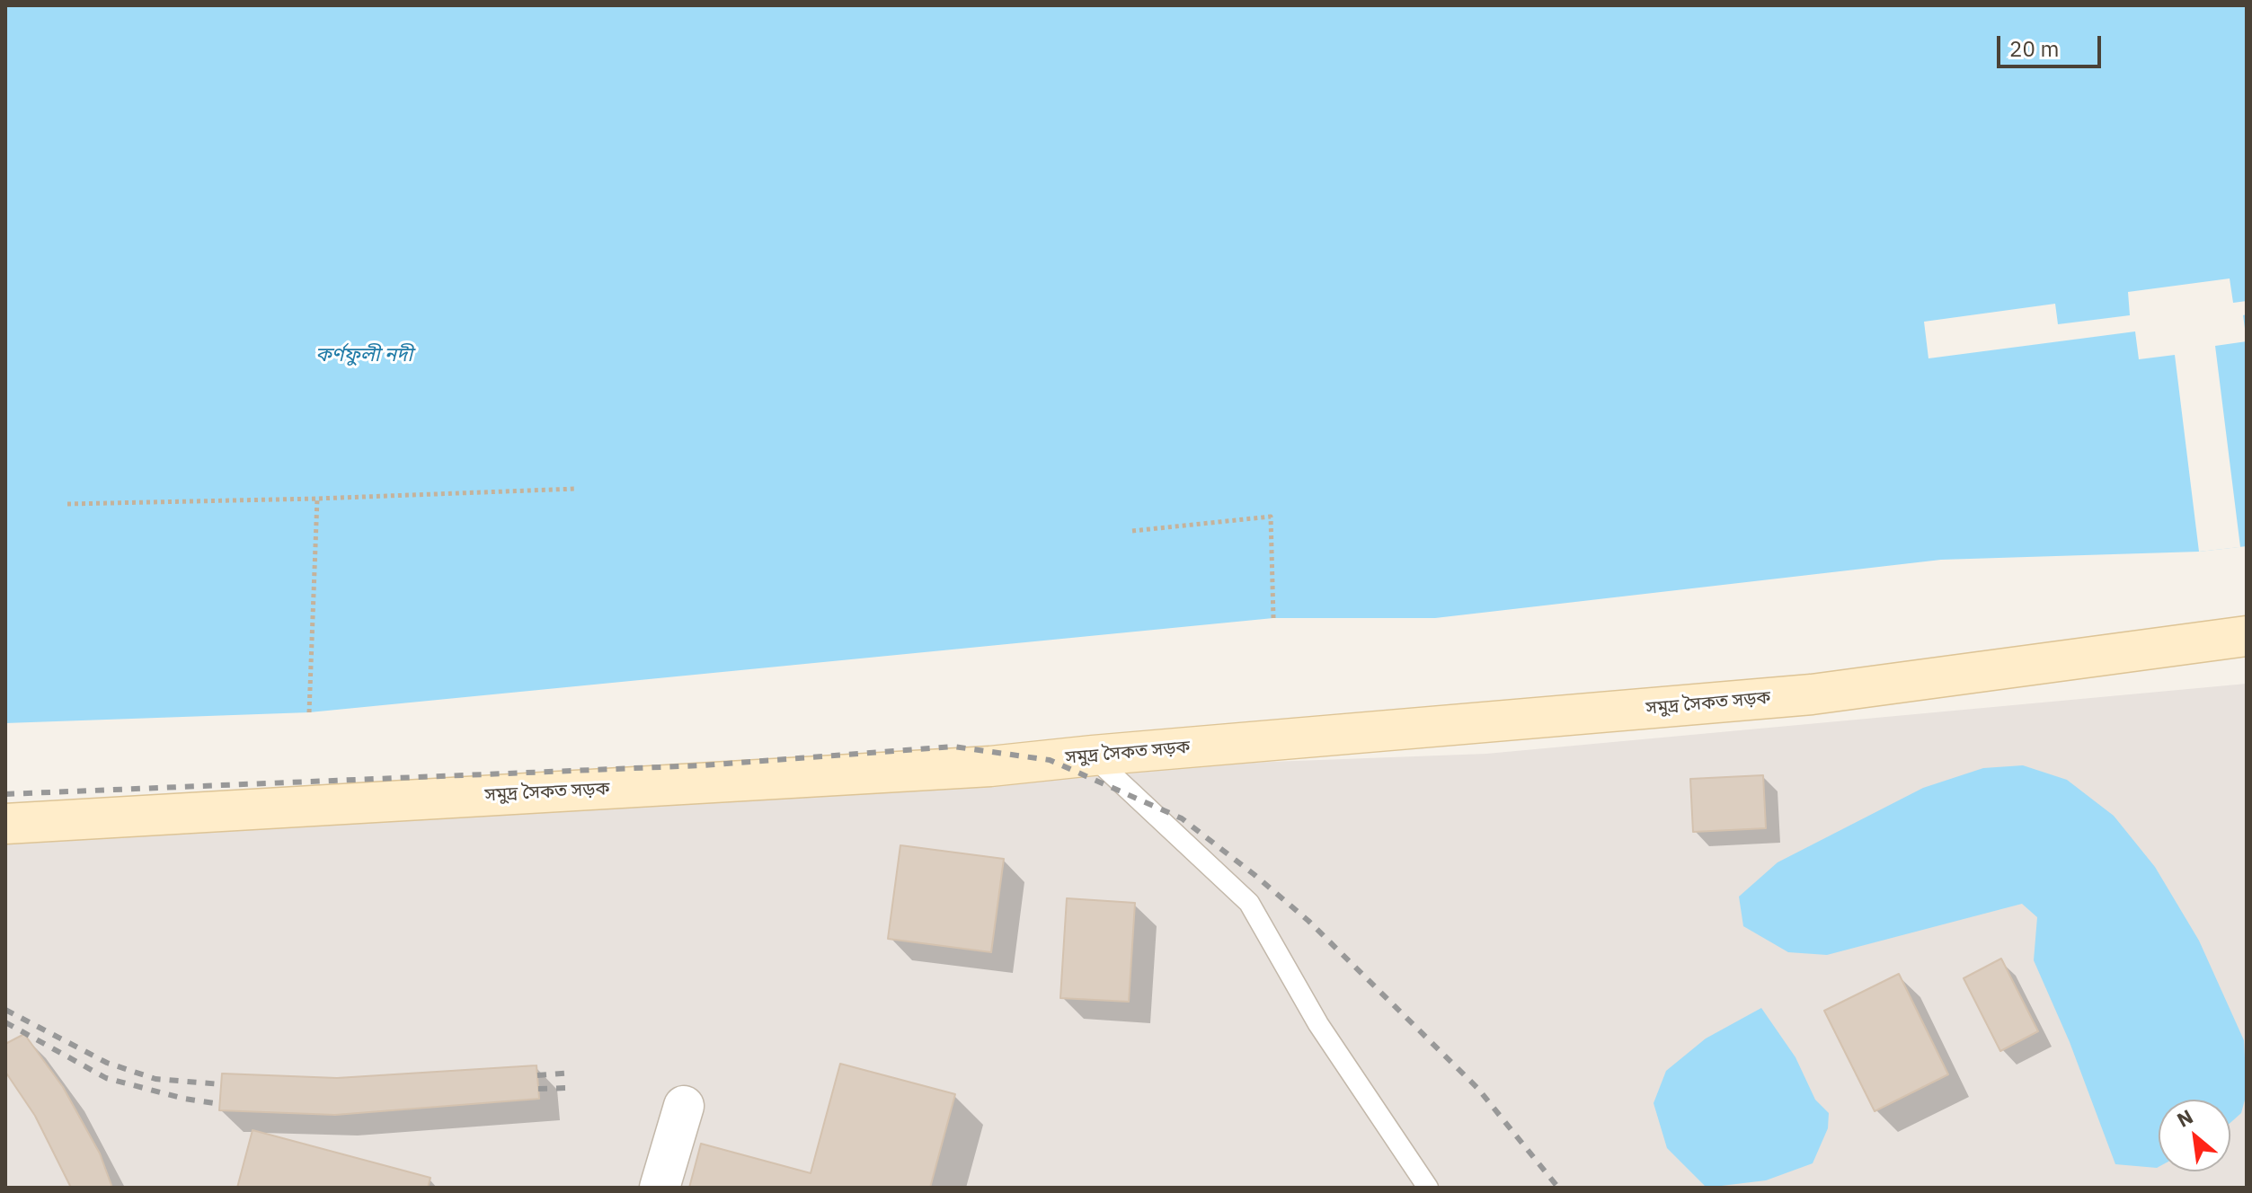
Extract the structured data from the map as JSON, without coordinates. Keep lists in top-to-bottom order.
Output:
{
  "streets": {
    "main road": ["সমুদ্র সৈকত সড়ক"]
  },
  "water": ["কর্ণফুলী নদী"],
  "scale_bar": "20 m",
  "north": "top left"
}
